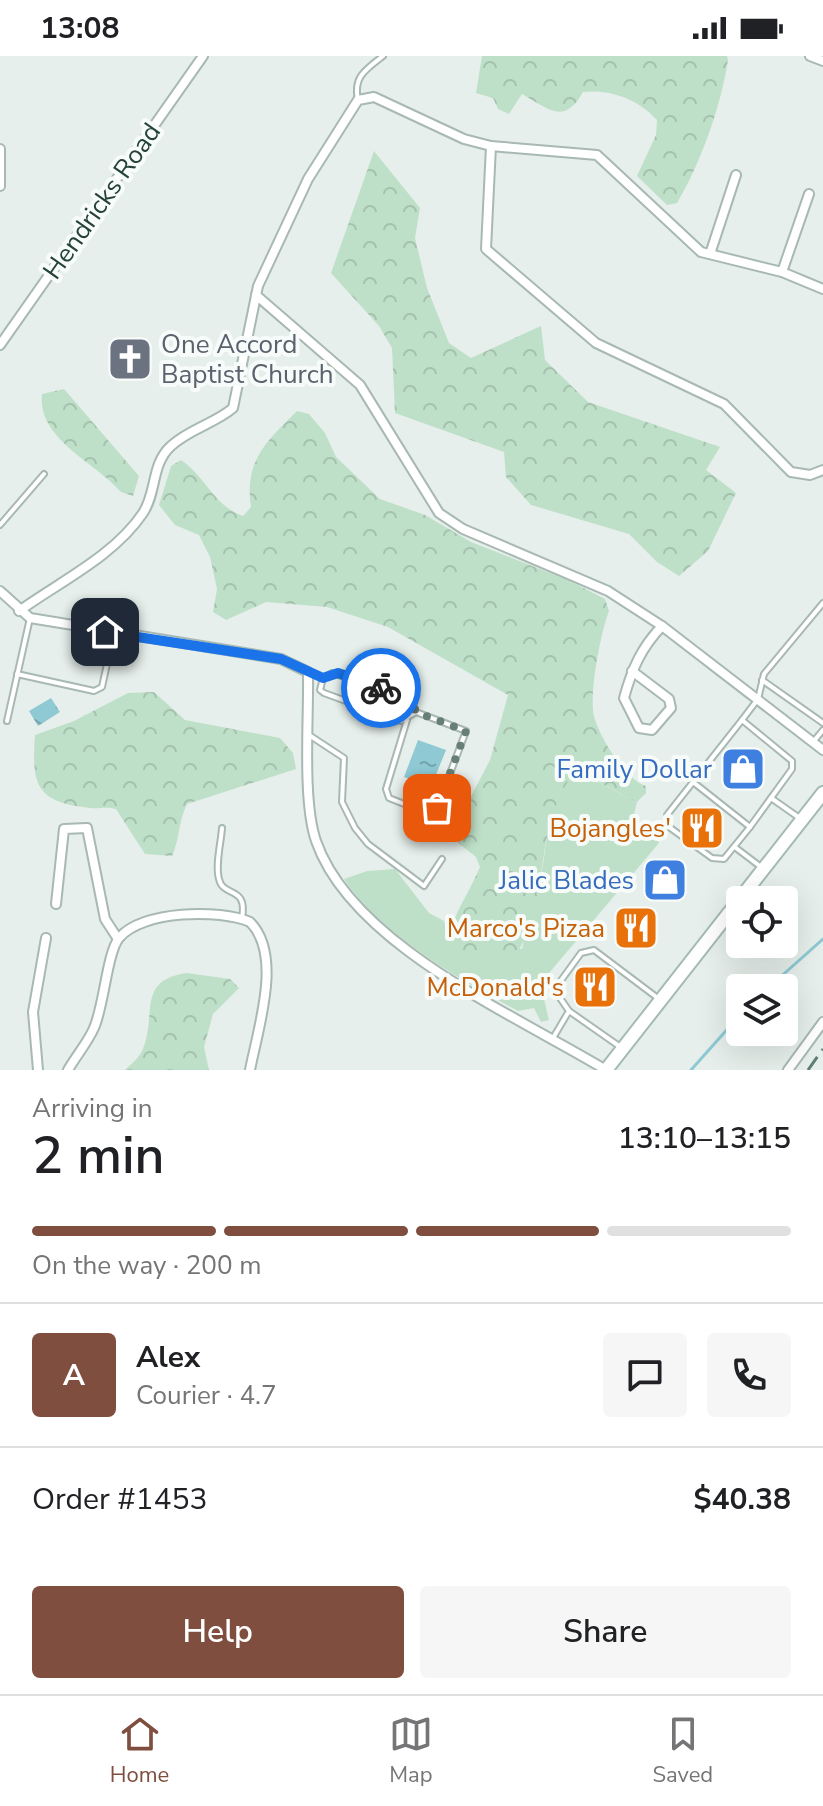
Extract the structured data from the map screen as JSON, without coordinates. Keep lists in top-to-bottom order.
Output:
{
  "streets": {
    "street": ["Hendricks Road"]
  },
  "places": {
    "church": ["One Accord Baptist Church"],
    "shop": ["Family Dollar", "Jalic Blades"],
    "restaurant": ["Bojangles'", "Marco's Pizaa", "McDonald's"]
  },
  "page": {
    "status": "13:08",
    "heading": ["2 min", "Arriving in", "13:10–13:15"],
    "panel": [
      "Alex",
      "Courier · 4.7",
      "Order #1453",
      "$40.38"
    ],
    "bar": "On the way · 200 m",
    "round": "A",
    "buttons": ["Help", "Share"],
    "tabs": ["Home", "Map", "Saved"]
  }
}
